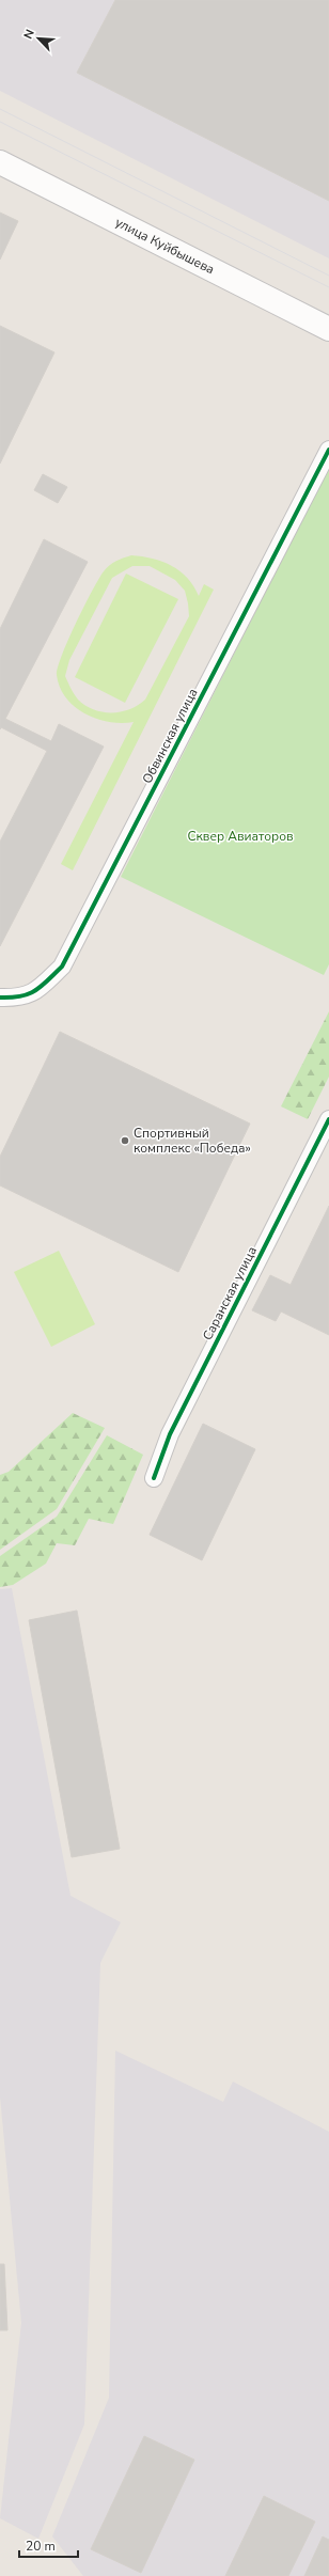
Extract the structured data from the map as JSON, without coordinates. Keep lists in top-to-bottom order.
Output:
{
  "streets": {
    "main road": ["улица Куйбышева"],
    "street": ["Обвинская улица", "Саранская улица"]
  },
  "parks": ["Сквер Авиаторов"],
  "places": ["Спортивный комплекс «Победа»"],
  "scale_bar": "20 m",
  "north": "top left"
}
